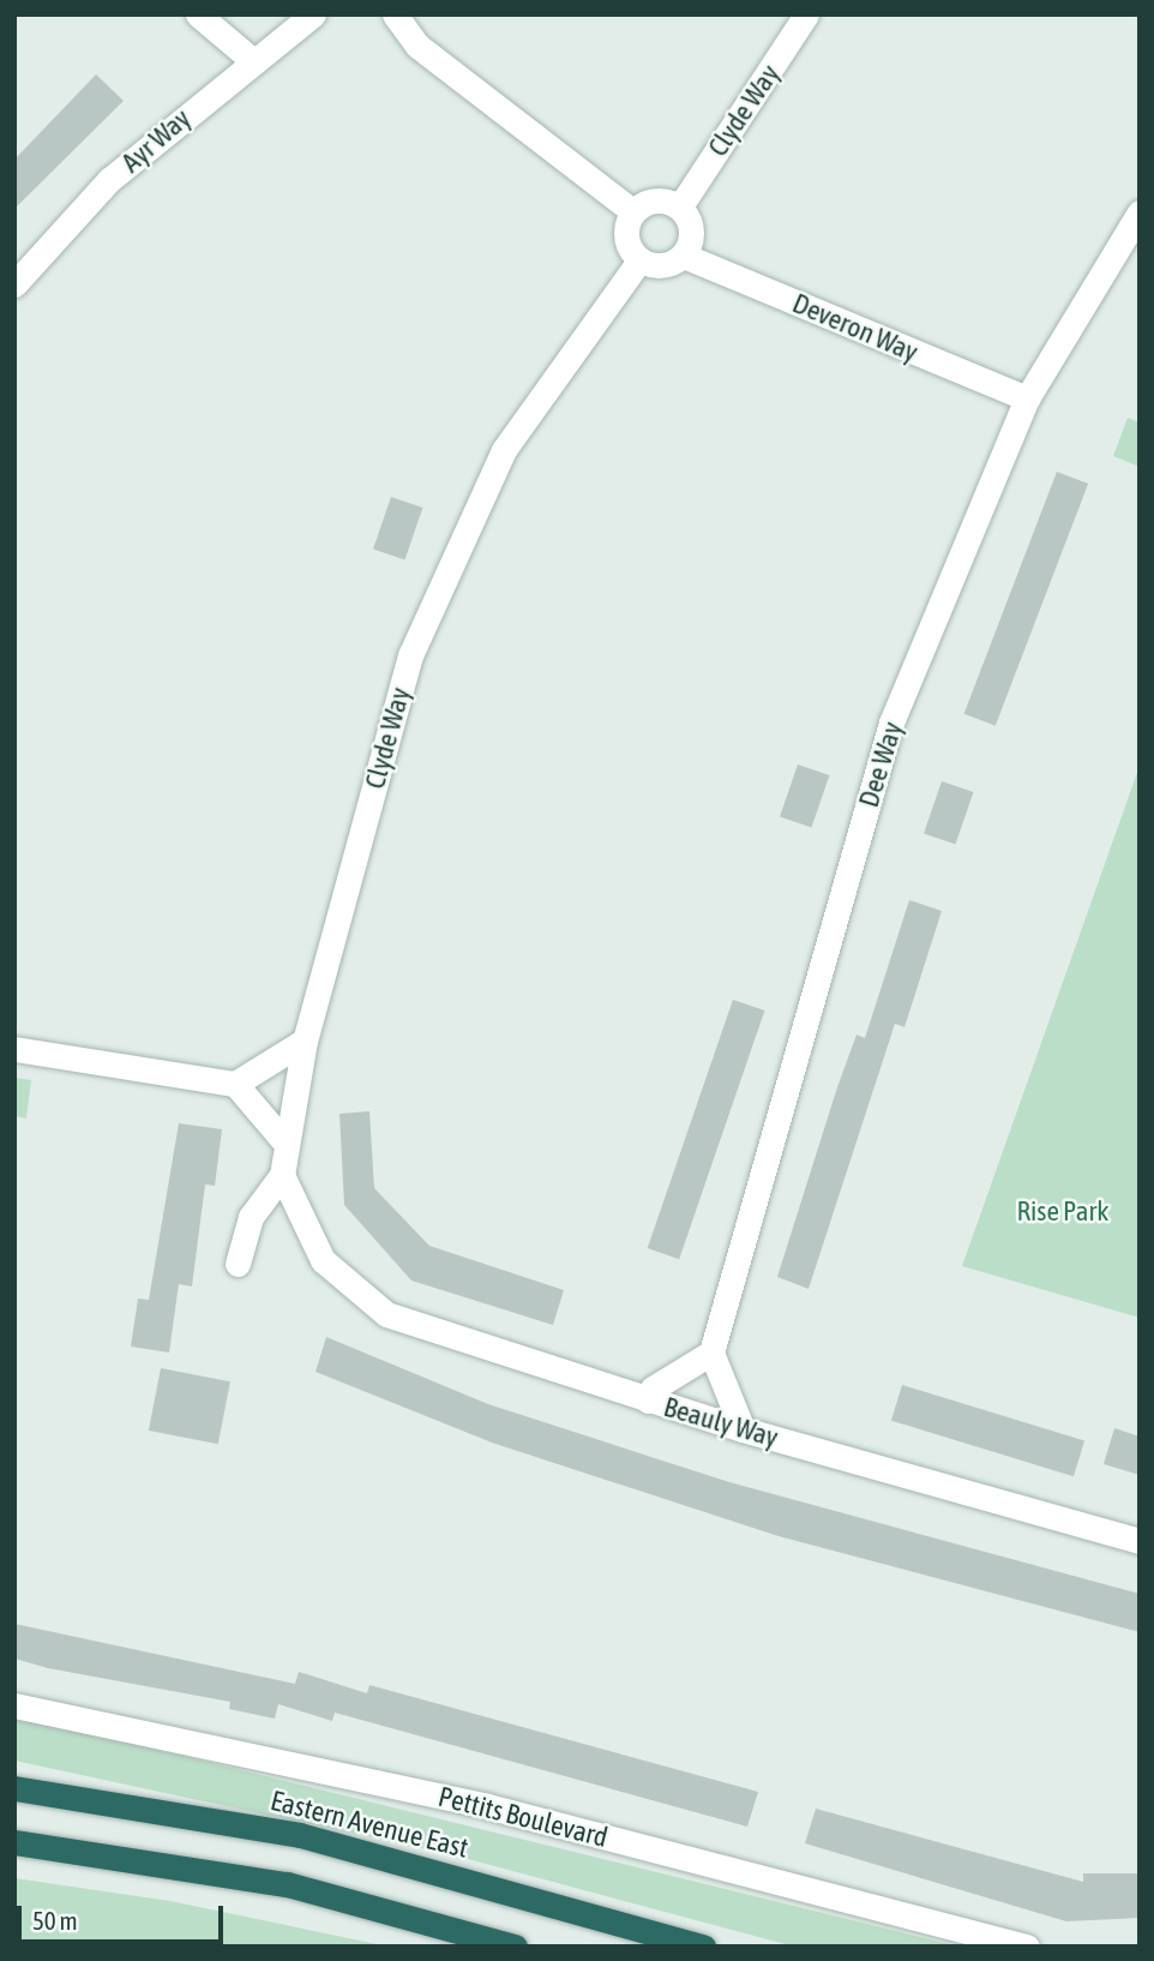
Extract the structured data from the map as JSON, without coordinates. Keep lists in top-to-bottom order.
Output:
{
  "streets": {
    "highway": ["Eastern Avenue East"],
    "street": [
      "Clyde Way",
      "Ayr Way",
      "Deveron Way",
      "Dee Way",
      "Beauly Way",
      "Pettits Boulevard"
    ]
  },
  "crossings": [
    ["Clyde Way", "Deveron Way"],
    ["Clyde Way", "Beauly Way"],
    ["Deveron Way", "Dee Way"]
  ],
  "parks": ["Rise Park"],
  "scale_bar": "50 m"
}
